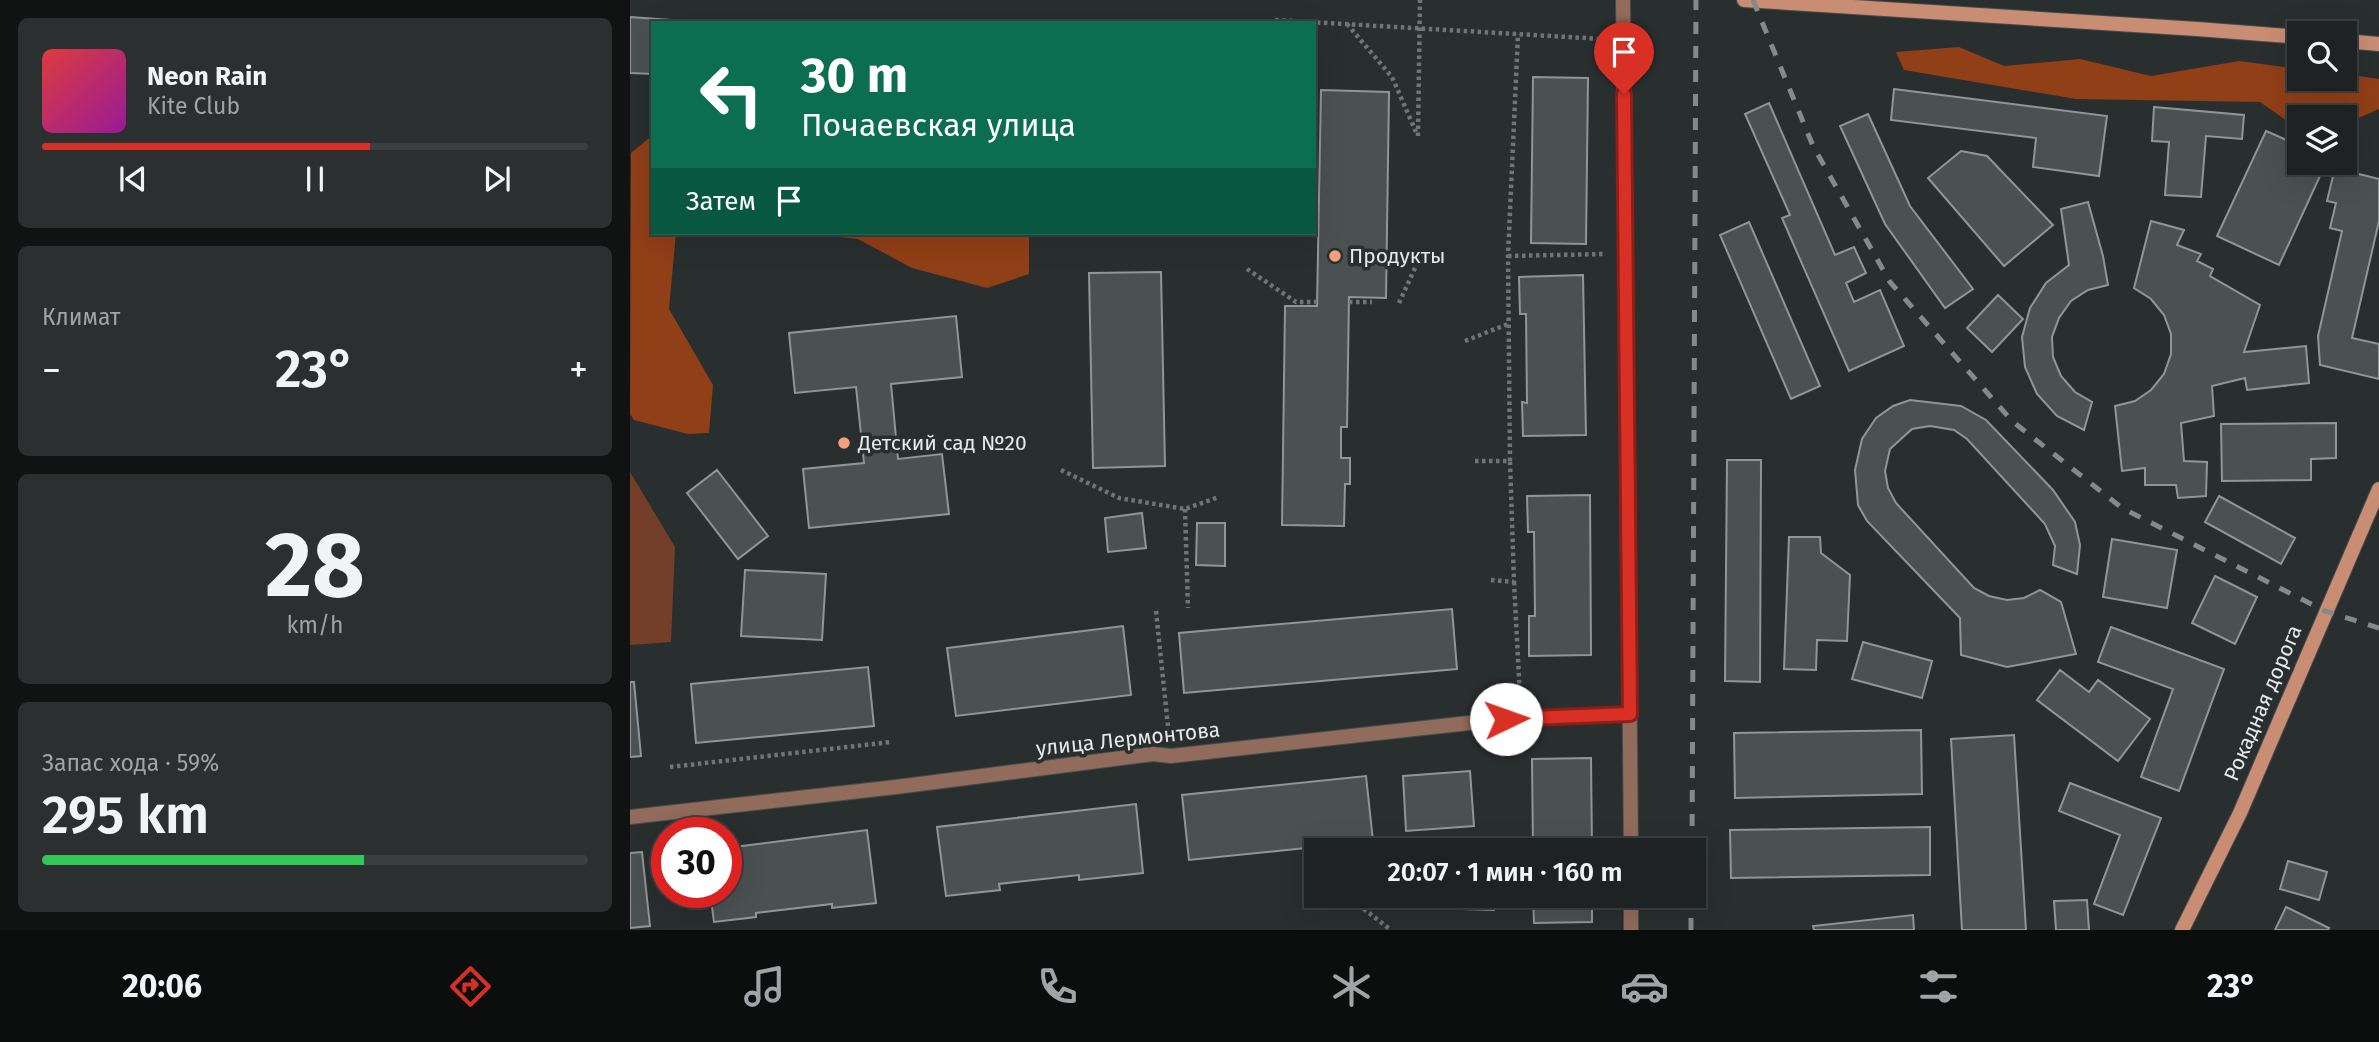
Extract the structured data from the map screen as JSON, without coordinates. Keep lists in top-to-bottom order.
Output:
{
  "streets": {
    "street": ["Рокадная дорога", "улица Лермонтова"]
  },
  "places": ["Продукты", "Детский сад №20"],
  "page": {
    "turn": ["30 m", "Почаевская улица"],
    "song": ["Neon Rain", "Kite Club"],
    "then": "Затем",
    "tile": [
      "Климат",
      ["28", "km/h"],
      ["Запас хода · 59%", "295 km"]
    ],
    "heat": ["−", "23°", "+"],
    "limit": "30",
    "trip": "20:07 · 1 мин · 160 m",
    "tabs": ["20:06", "23°"]
  }
}
